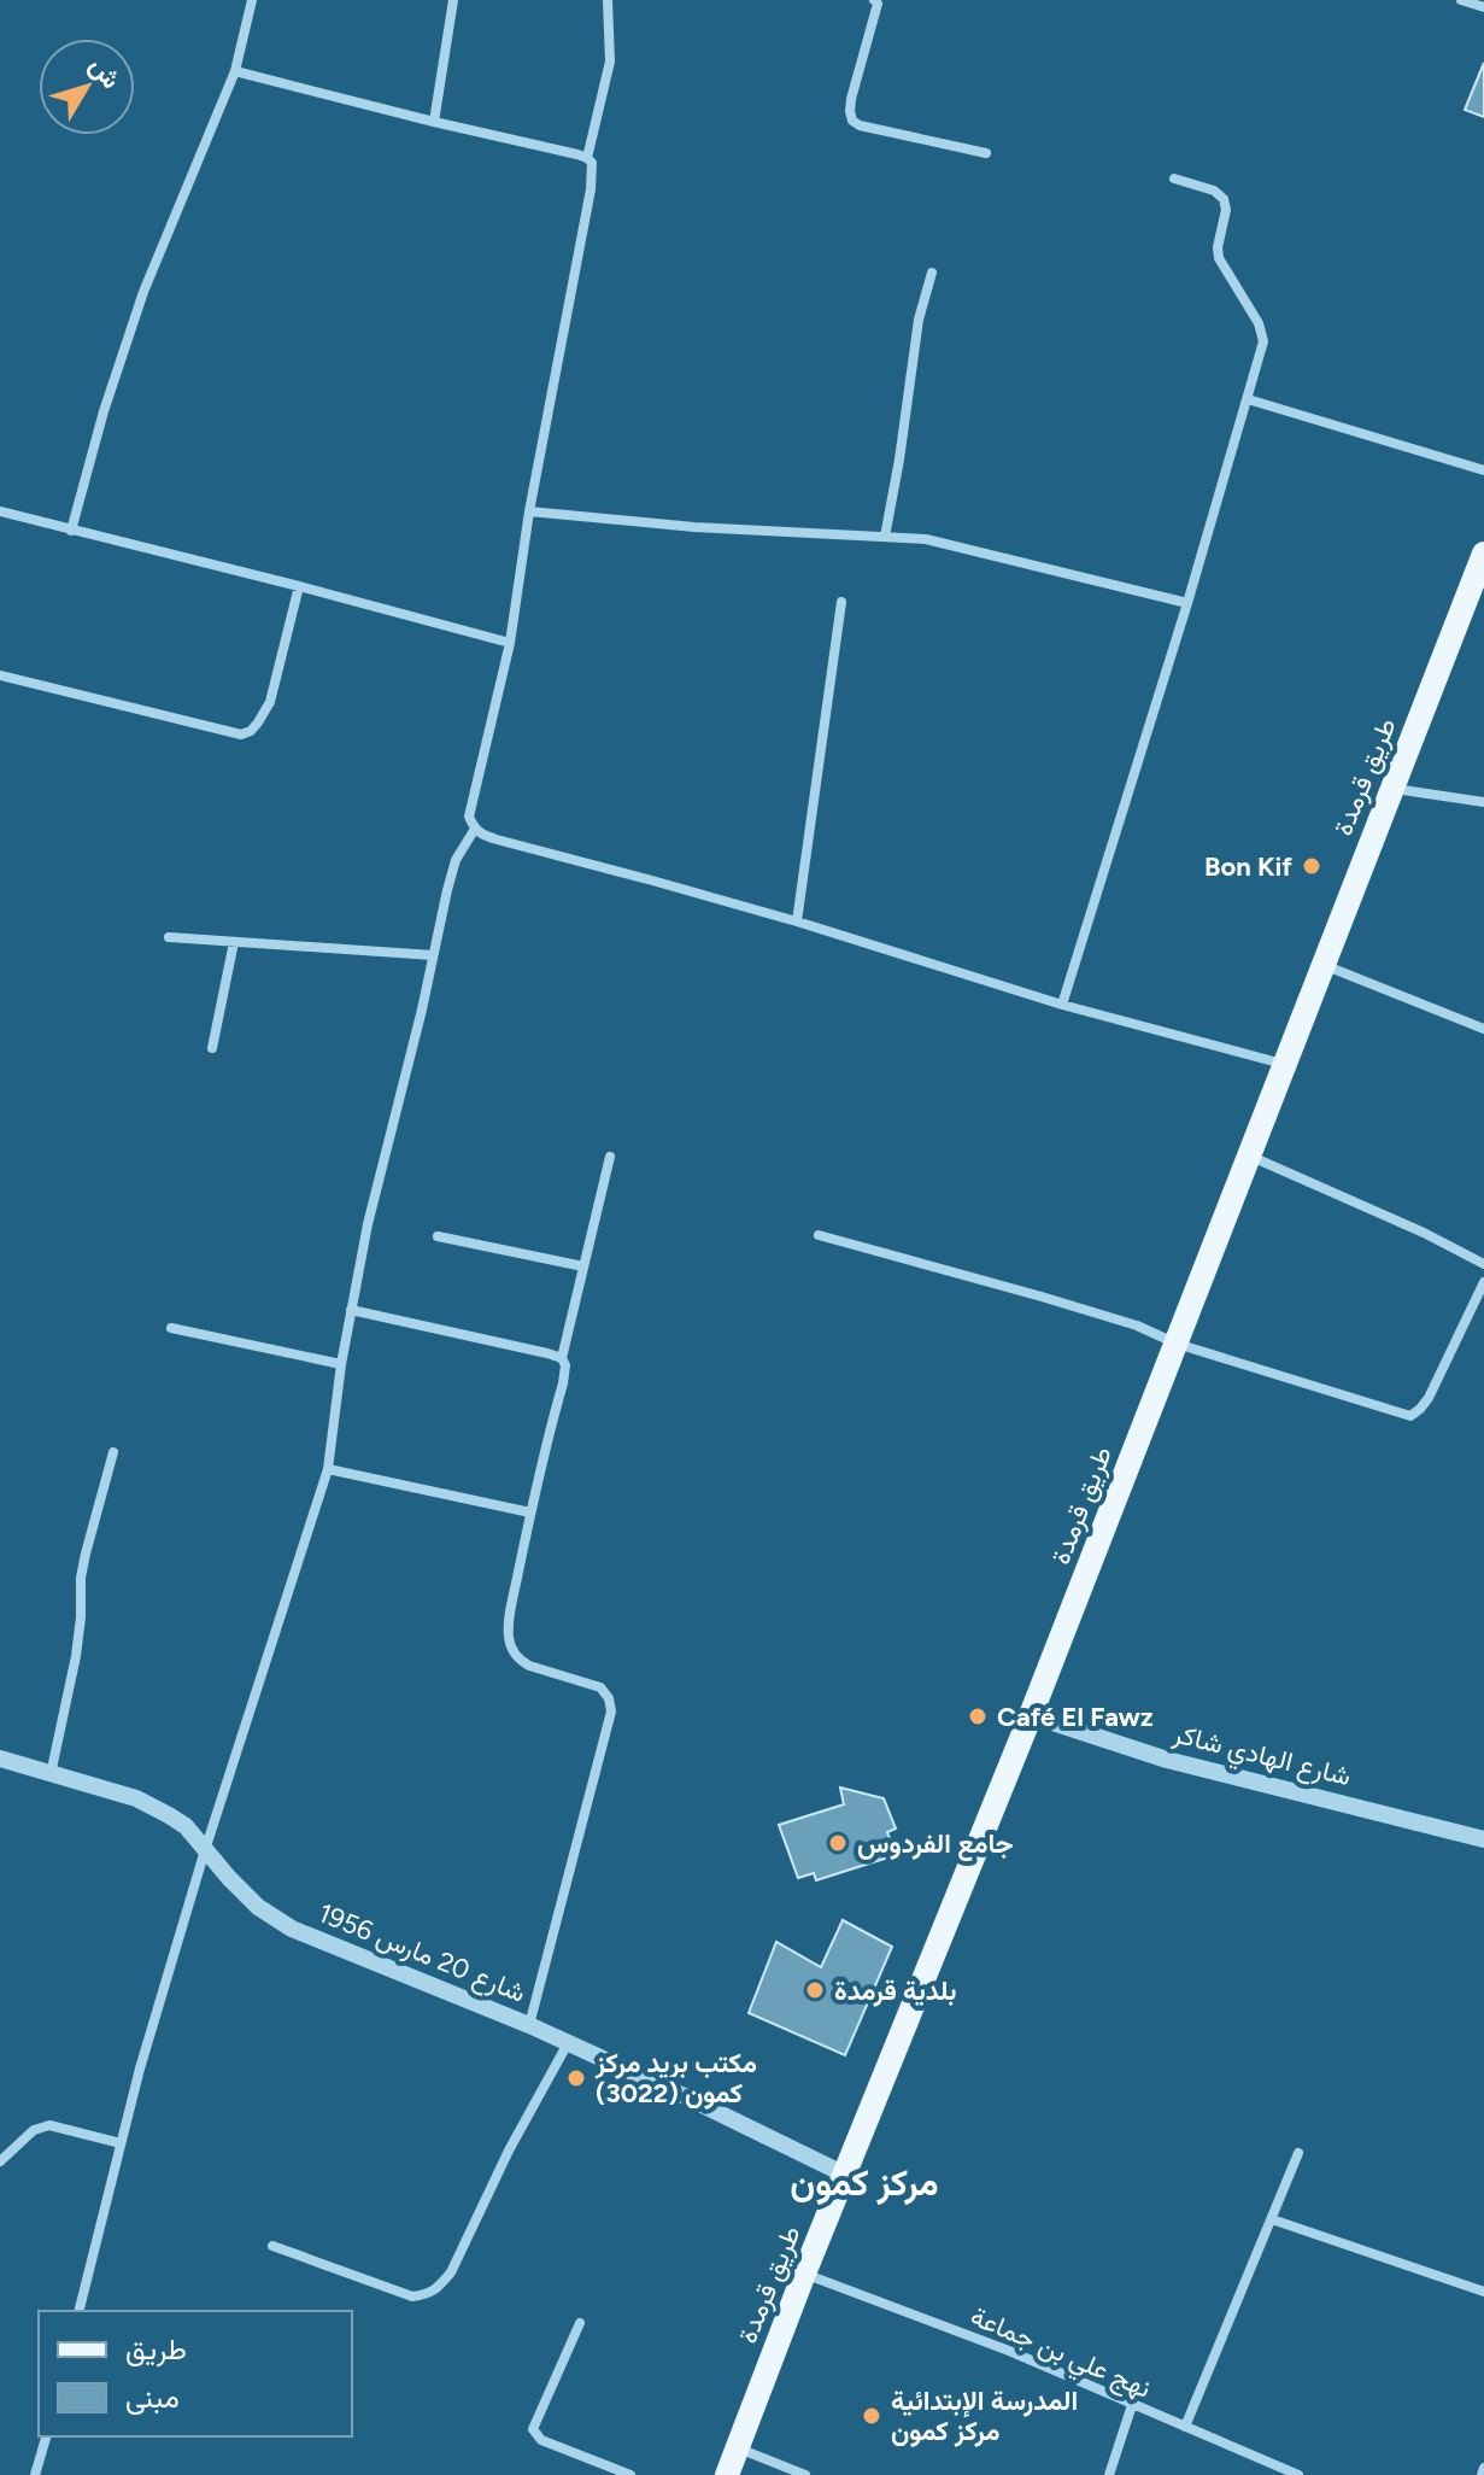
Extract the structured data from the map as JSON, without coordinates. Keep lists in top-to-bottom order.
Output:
{
  "streets": {
    "main road": ["طريق قرمدة"],
    "street": ["شارع الهادي شاكر", "شارع 20 مارس 1956", "نهج علي بن جماعة"]
  },
  "crossings": [
    ["طريق قرمدة", "شارع الهادي شاكر"],
    ["طريق قرمدة", "شارع 20 مارس 1956"],
    ["طريق قرمدة", "نهج علي بن جماعة"]
  ],
  "districts": ["مركز كمون"],
  "places": [
    "Bon Kif",
    "Café El Fawz",
    "جامع الفردوس",
    "بلدية قرمدة",
    "مكتب بريد مركز كمون (3022)",
    "المدرسة الإبتدائية مركز كمون"
  ],
  "legend": ["طريق", "مبنى"],
  "north": "top right"
}
